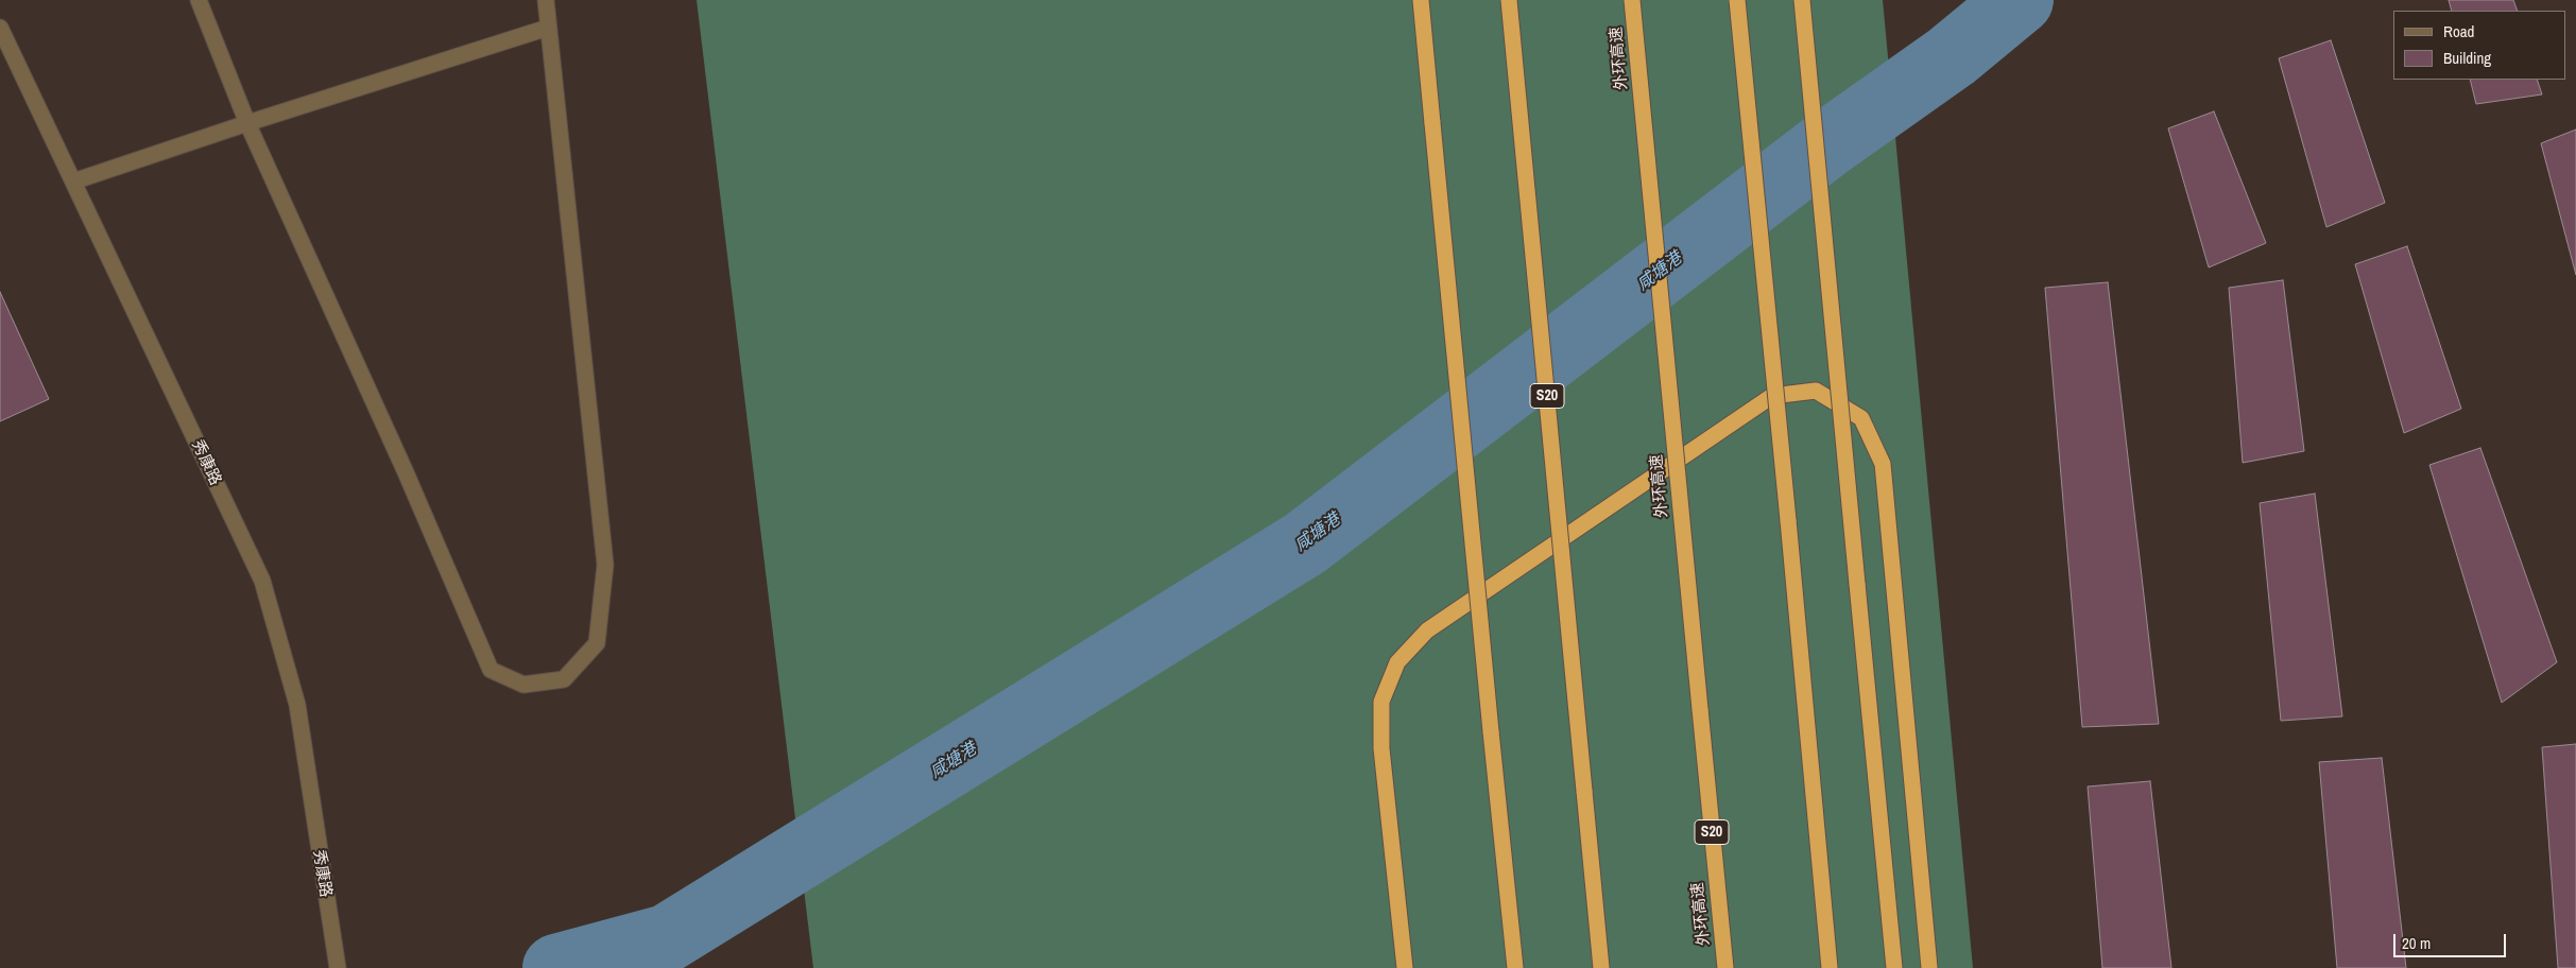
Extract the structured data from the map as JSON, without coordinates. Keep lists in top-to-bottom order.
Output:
{
  "streets": {
    "highway": ["外环高速", "S20"],
    "street": ["秀康路"]
  },
  "water": ["咸塘港"],
  "legend": ["Road", "Building"],
  "scale_bar": "20 m"
}
